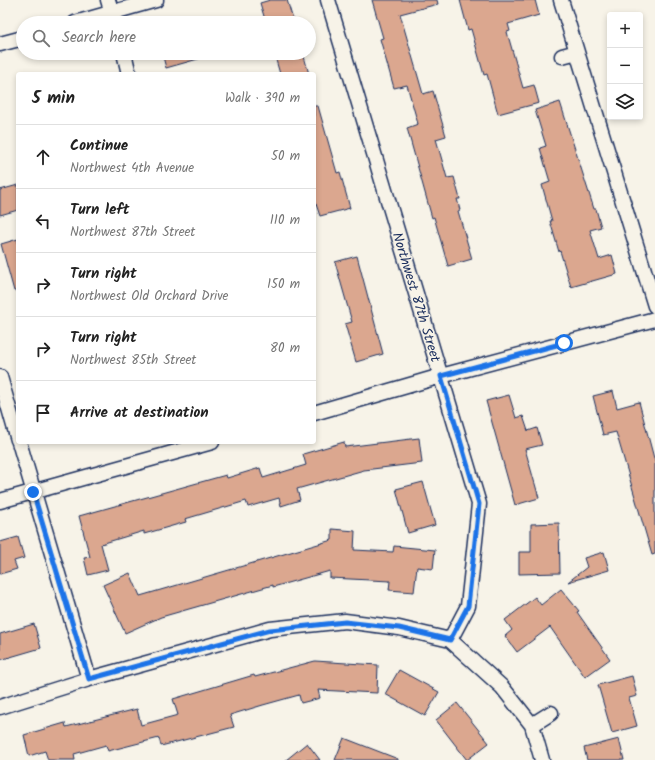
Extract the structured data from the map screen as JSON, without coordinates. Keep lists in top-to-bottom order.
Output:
{
  "streets": {
    "street": ["Northwest 87th Street"]
  },
  "page": {
    "map_buttons": ["+", "−"],
    "search": "Search here",
    "heading": ["5 min", "Walk · 390 m"],
    "list": [
      ["Continue", "Northwest 4th Avenue", "50 m"],
      ["Turn left", "Northwest 87th Street", "110 m"],
      ["Turn right", "Northwest Old Orchard Drive", "150 m"],
      ["Turn right", "Northwest 85th Street", "80 m"],
      "Arrive at destination"
    ]
  }
}
